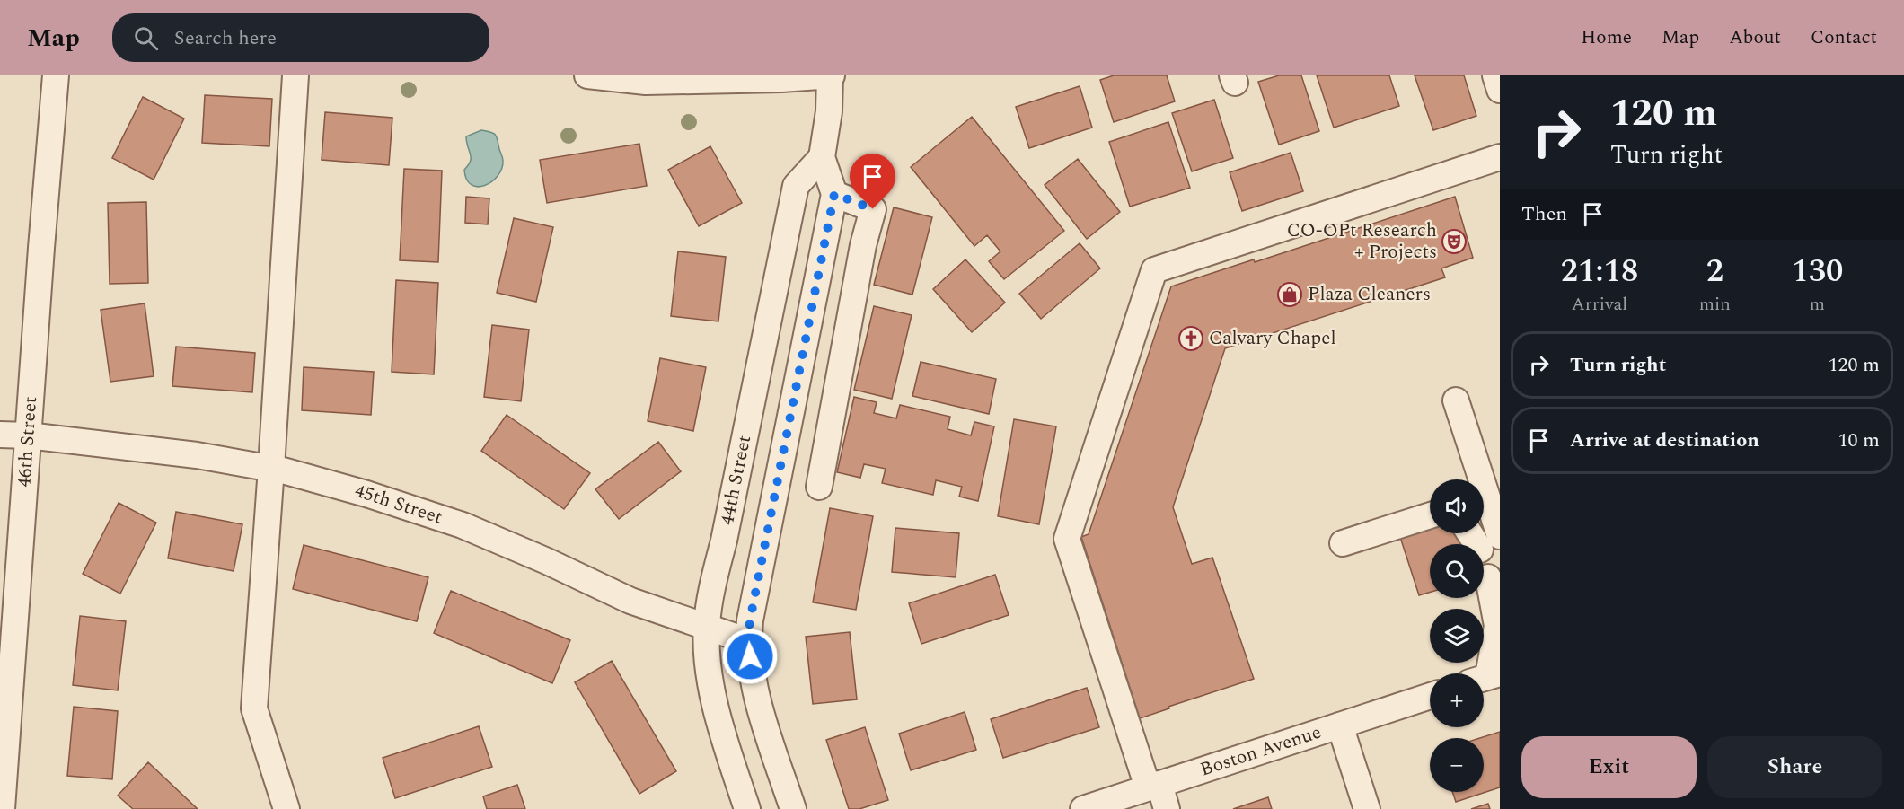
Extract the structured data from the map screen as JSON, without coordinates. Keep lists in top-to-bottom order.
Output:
{
  "streets": {
    "street": [
      "46th Street",
      "44th Street",
      "45th Street",
      "Boston Avenue"
    ]
  },
  "crossings": [
    ["46th Street", "45th Street"],
    ["44th Street", "45th Street"]
  ],
  "places": {
    "theatre": ["CO-OPt Research + Projects"],
    "shop": ["Plaza Cleaners"],
    "church": ["Calvary Chapel"]
  },
  "page": {
    "header": "Map",
    "search": "Search here",
    "nav": [
      "Home",
      "Map",
      "About",
      "Contact"
    ],
    "turn": ["120 m", "Turn right"],
    "then": "Then",
    "eta": [
      "21:18",
      "Arrival",
      "2",
      "min",
      "130",
      "m"
    ],
    "list": [
      {
        "name": "Turn right",
        "value": "120 m"
      },
      {
        "name": "Arrive at destination",
        "value": "10 m"
      }
    ],
    "map_buttons": ["+", "−"],
    "buttons": ["Exit", "Share"]
  }
}
